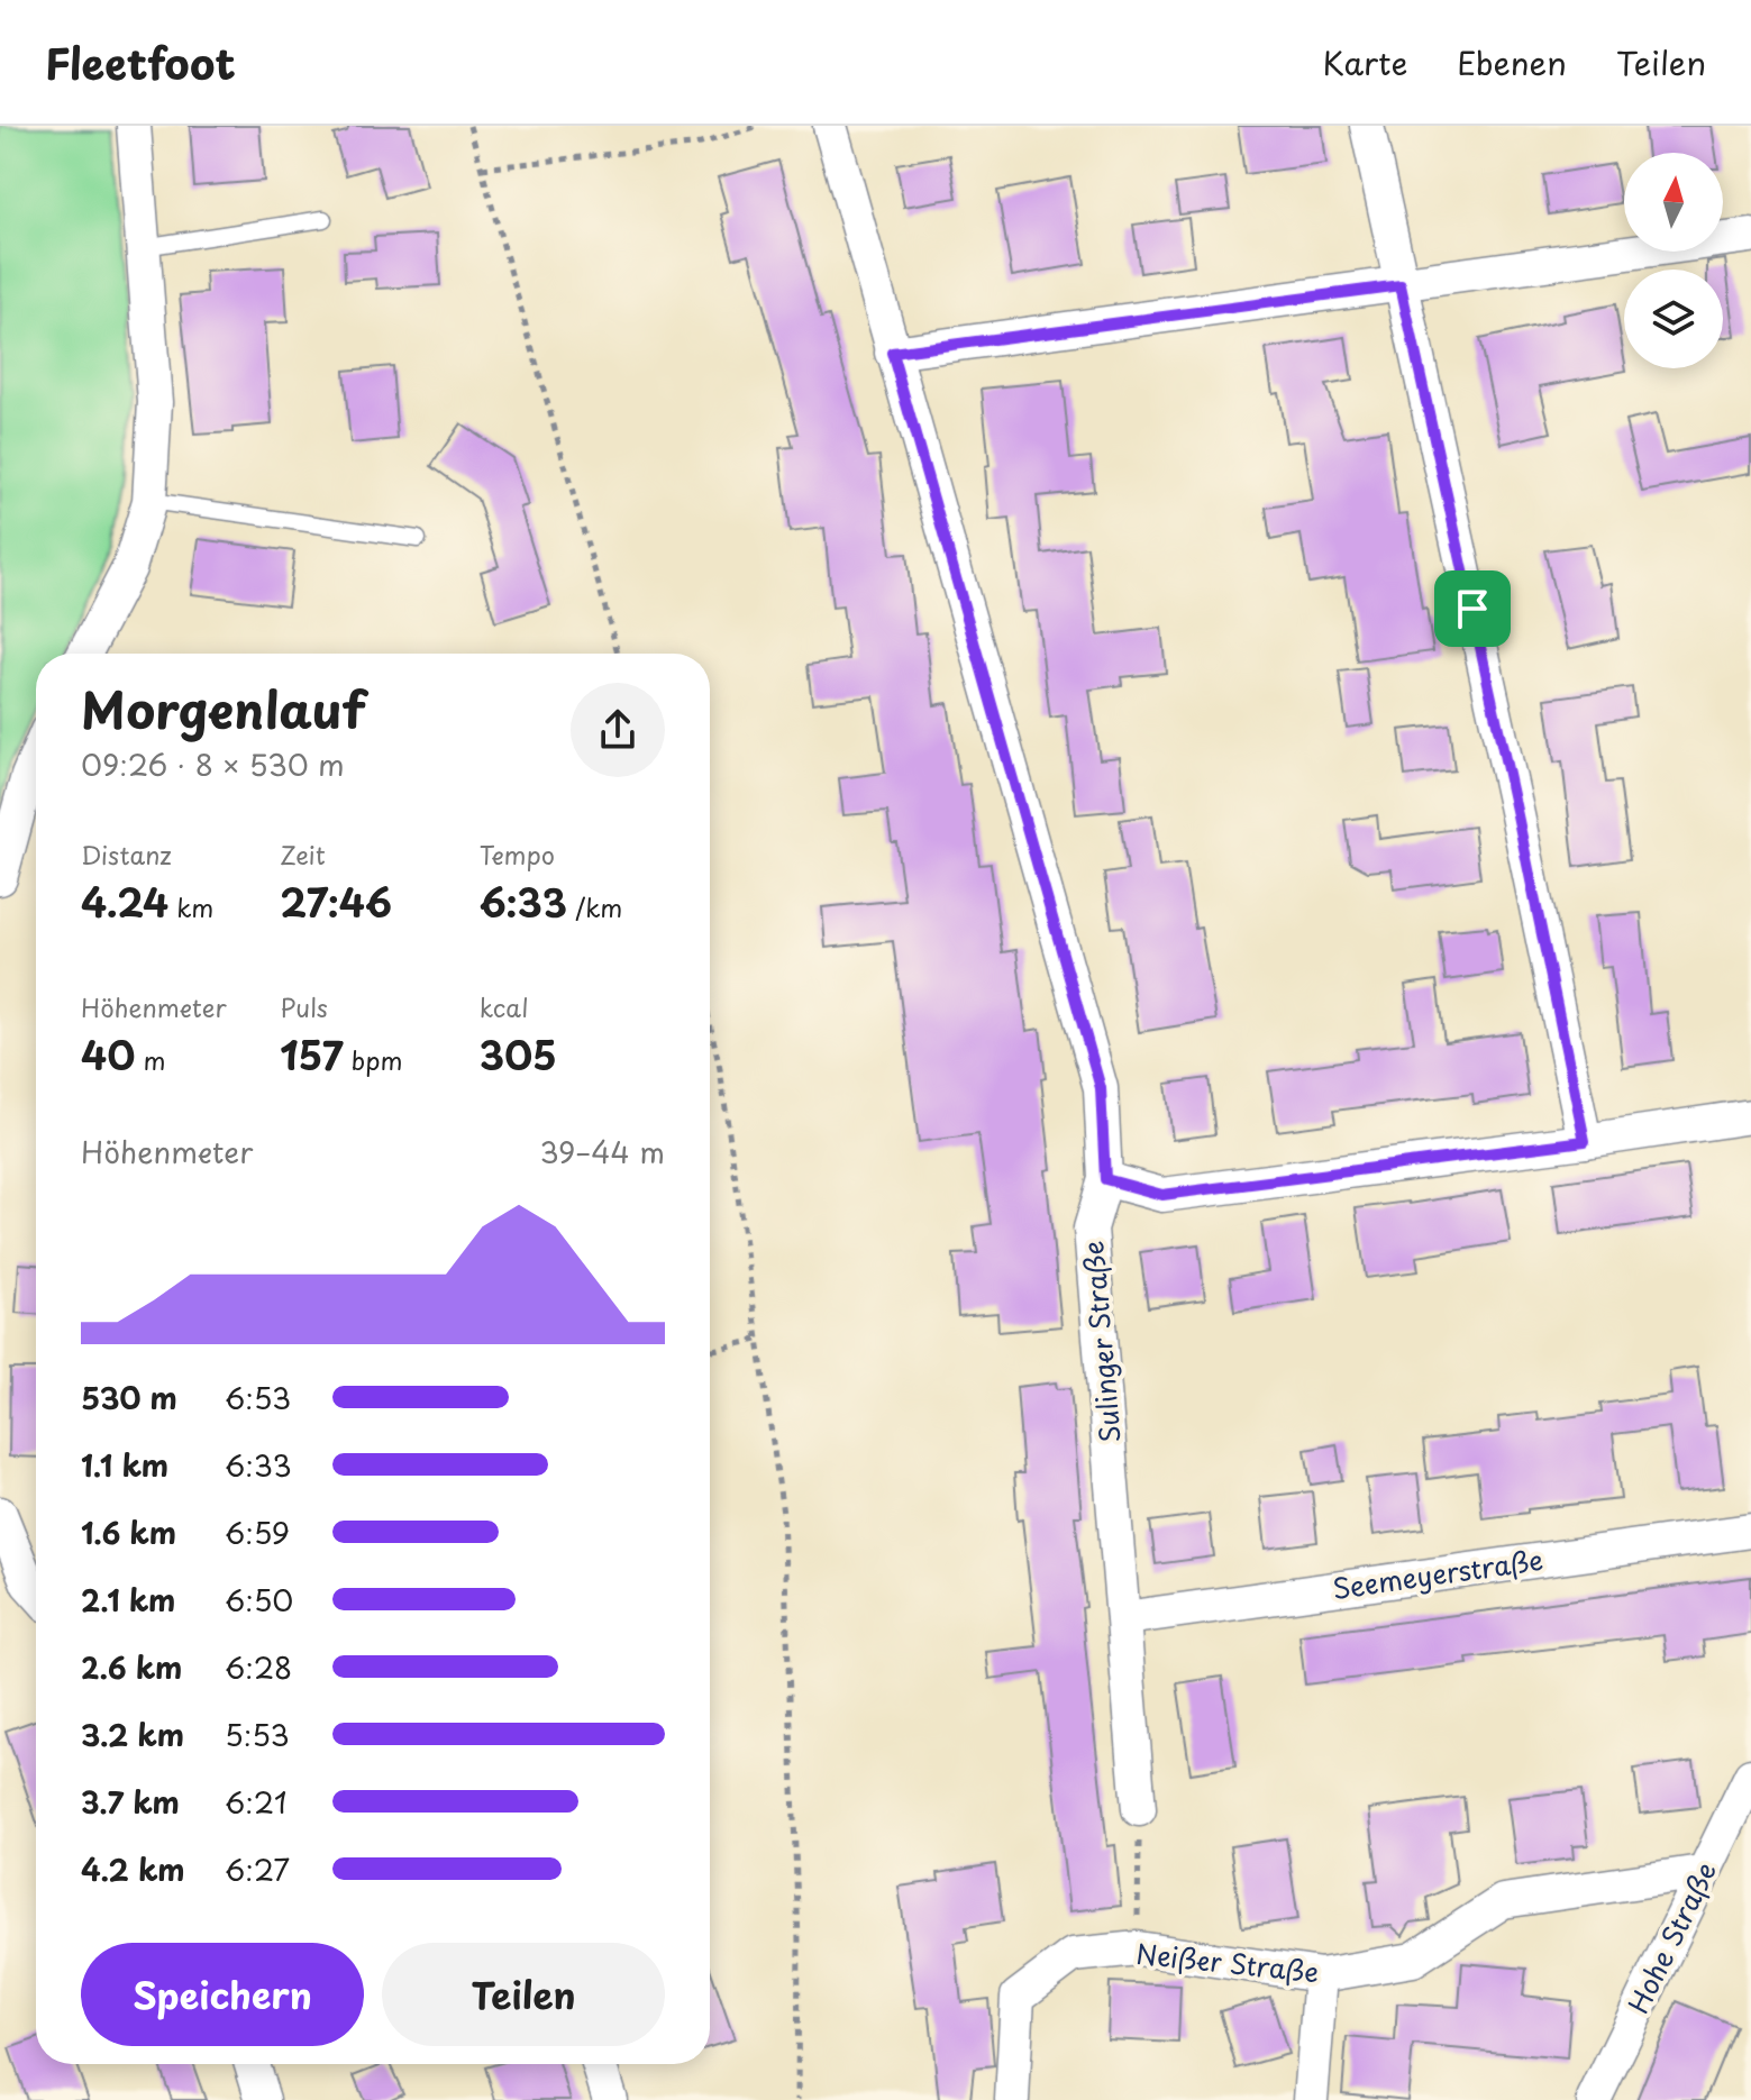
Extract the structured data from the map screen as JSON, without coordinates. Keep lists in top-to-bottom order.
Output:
{
  "streets": {
    "street": [
      "Sulinger Straße",
      "Seemeyerstraße",
      "Hohe Straße",
      "Neißer Straße"
    ]
  },
  "crossings": [
    ["Sulinger Straße", "Seemeyerstraße"],
    ["Hohe Straße", "Neißer Straße"]
  ],
  "north": "top",
  "page": {
    "header": "Fleetfoot",
    "nav": ["Karte", "Ebenen", "Teilen"],
    "heading": ["Morgenlauf", "09:26 · 8 × 530 m"],
    "stats": [
      ["Distanz", "4.24 km"],
      ["Zeit", "27:46"],
      ["Tempo", "6:33 /km"],
      ["Höhenmeter", "40 m"],
      ["Puls", "157 bpm"],
      ["kcal", "305"]
    ],
    "chart": ["Höhenmeter", "39–44 m"],
    "list": [
      {
        "name": "530 m",
        "note": "6:53"
      },
      {
        "name": "1.1 km",
        "note": "6:33"
      },
      {
        "name": "1.6 km",
        "note": "6:59"
      },
      {
        "name": "2.1 km",
        "note": "6:50"
      },
      {
        "name": "2.6 km",
        "note": "6:28"
      },
      {
        "name": "3.2 km",
        "note": "5:53"
      },
      {
        "name": "3.7 km",
        "note": "6:21"
      },
      {
        "name": "4.2 km",
        "note": "6:27"
      }
    ],
    "buttons": ["Speichern", "Teilen"]
  }
}
